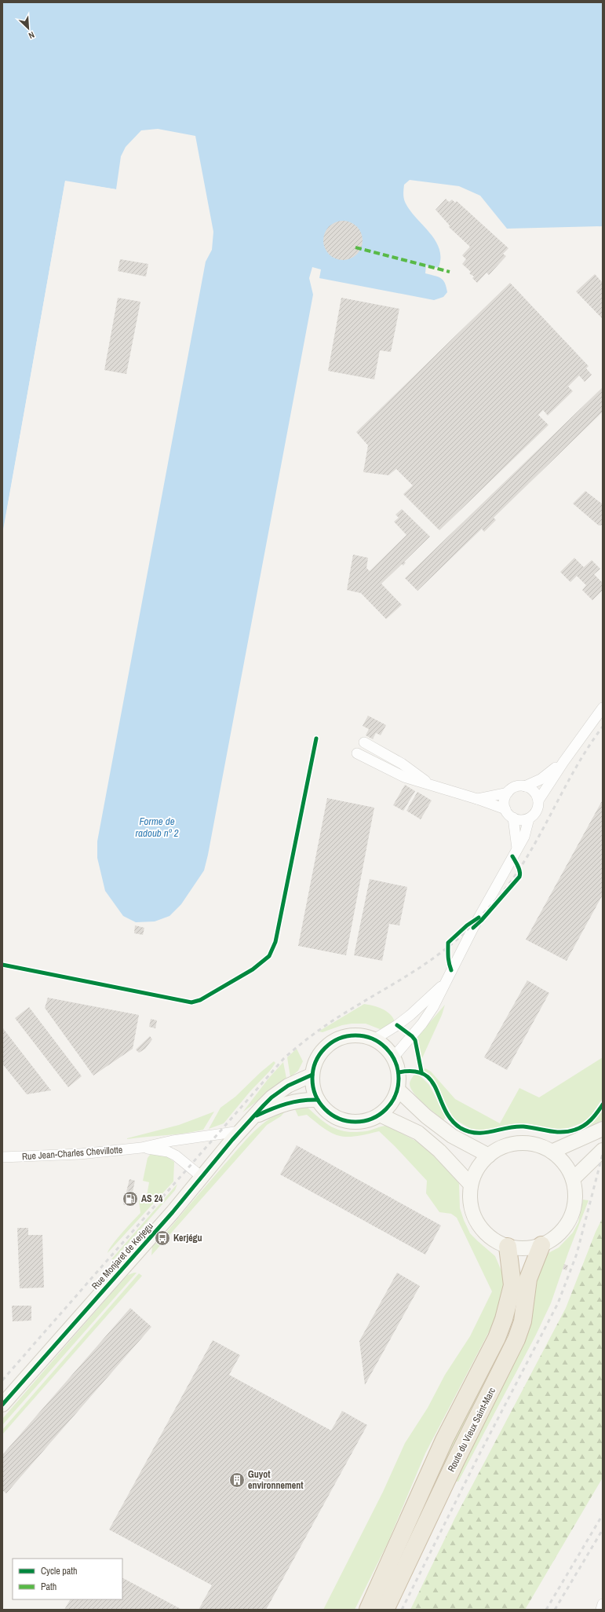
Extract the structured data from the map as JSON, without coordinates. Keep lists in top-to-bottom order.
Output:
{
  "streets": {
    "highway": ["Route du Vieux Saint-Marc"],
    "street": ["Rue Jean-Charles Chevillotte", "Rue Monjaret de Kerjegu"]
  },
  "crossings": [
    ["Rue Jean-Charles Chevillotte", "Rue Monjaret de Kerjegu"]
  ],
  "water": ["Forme de radoub nº 2"],
  "places": {
    "fuel station": ["AS 24"],
    "bus stop": ["Kerjégu"],
    "building": ["Guyot environnement"]
  },
  "legend": ["Cycle path", "Path"],
  "north": "bottom right"
}
